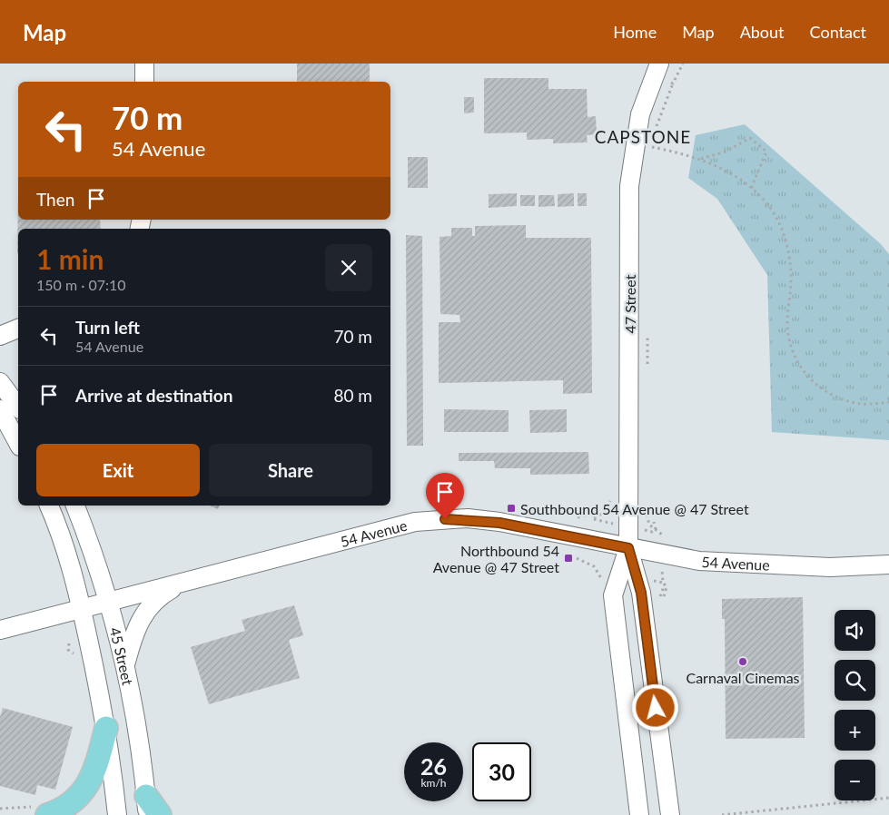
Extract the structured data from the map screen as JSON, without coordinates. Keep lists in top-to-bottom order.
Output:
{
  "streets": {
    "street": ["47 Street", "54 Avenue", "45 Street"]
  },
  "crossings": [
    ["47 Street", "54 Avenue"],
    ["54 Avenue", "45 Street"]
  ],
  "districts": ["CAPSTONE"],
  "places": {
    "transit": ["Southbound 54 Avenue @ 47 Street", "Northbound 54 Avenue @ 47 Street"],
    "other": ["Carnaval Cinemas"]
  },
  "page": {
    "header": "Map",
    "nav": [
      "Home",
      "Map",
      "About",
      "Contact"
    ],
    "turn": ["70 m", "54 Avenue"],
    "then": "Then",
    "heading": ["1 min", "150 m · 07:10"],
    "list": [
      {
        "name": "Turn left",
        "note": "54 Avenue",
        "value": "70 m"
      },
      {
        "name": "Arrive at destination",
        "value": "80 m"
      }
    ],
    "buttons": ["Exit", "Share"],
    "map_buttons": ["+", "−"],
    "speed": "26 km/h",
    "limit": "30"
  }
}
